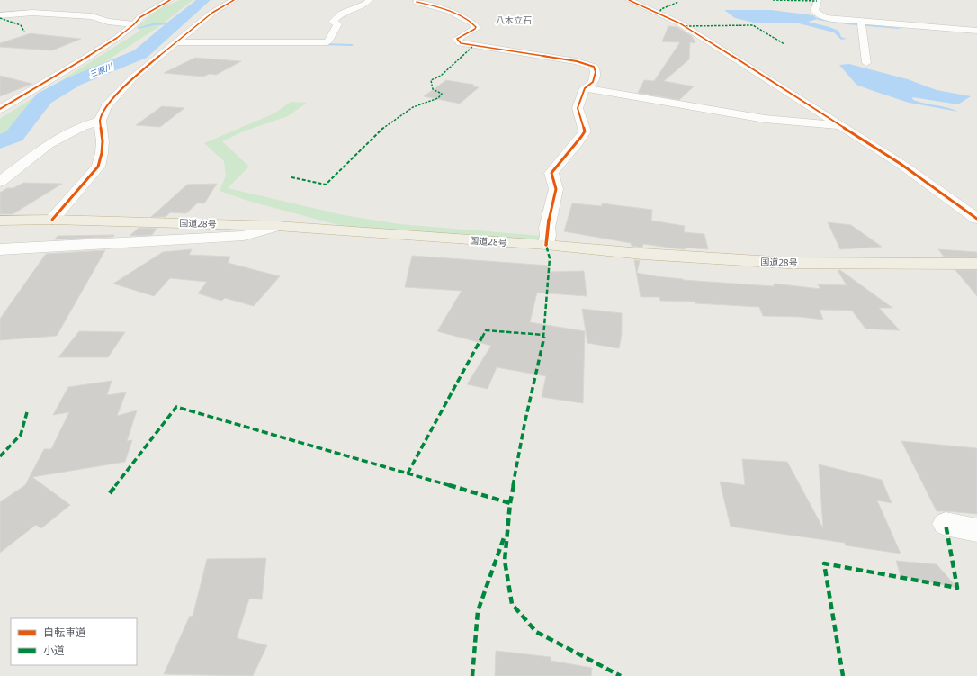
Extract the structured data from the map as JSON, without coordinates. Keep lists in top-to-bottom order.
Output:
{
  "streets": {
    "highway": ["国道28号"]
  },
  "districts": ["八木立石"],
  "water": ["三原川"],
  "legend": ["自転車道", "小道"]
}
